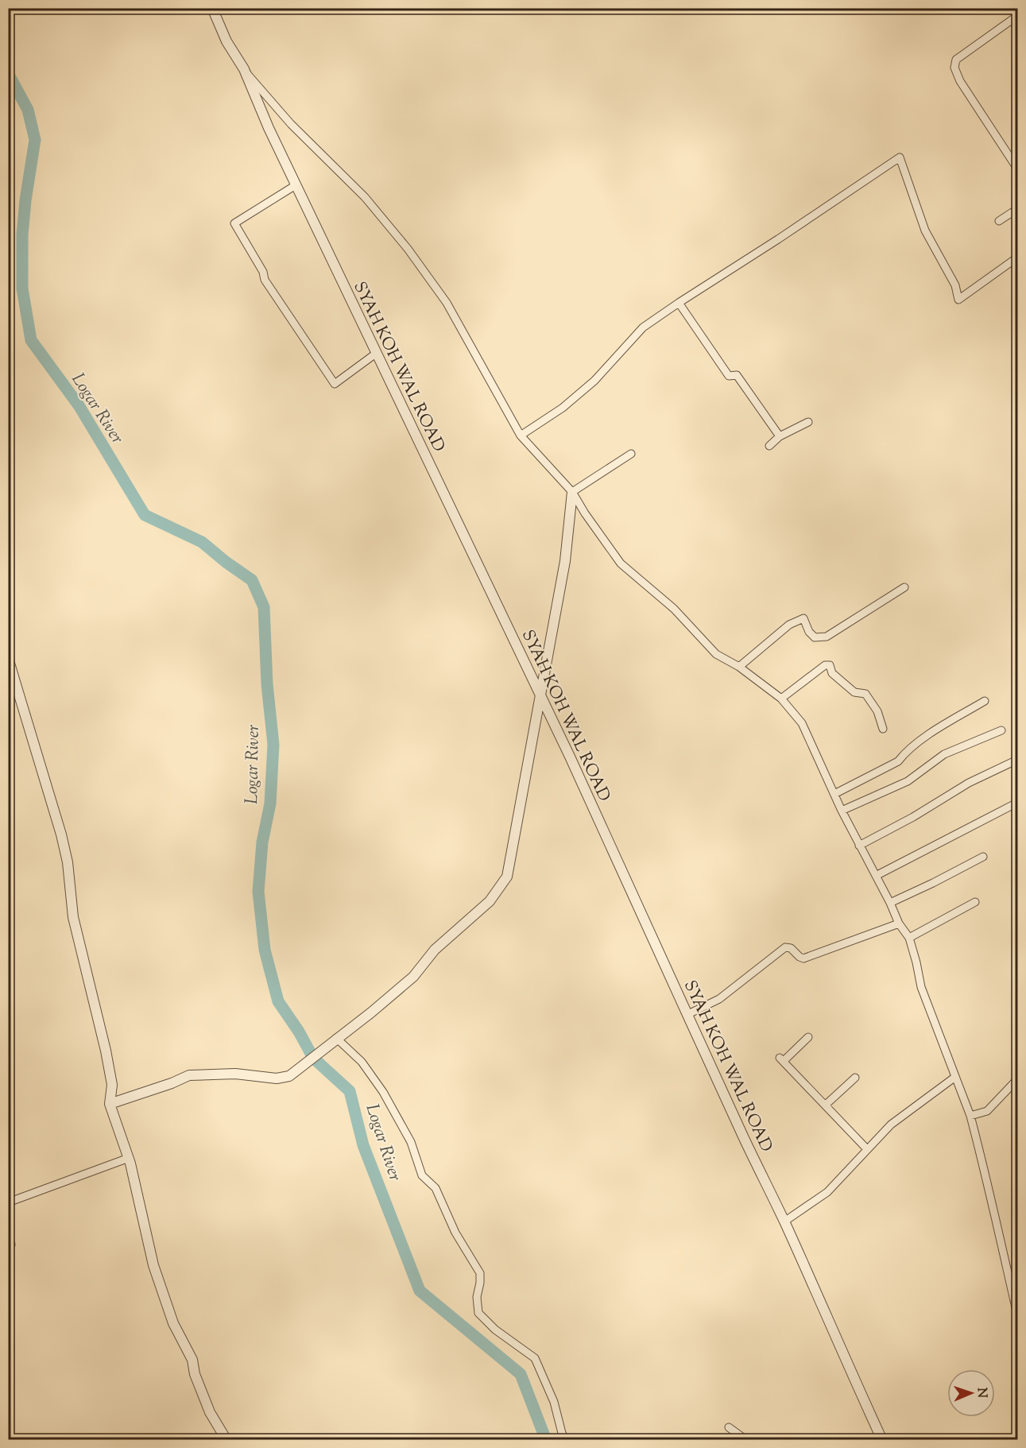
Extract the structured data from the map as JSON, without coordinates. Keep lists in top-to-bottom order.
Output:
{
  "streets": {
    "street": ["SYAH KOH WAL ROAD"]
  },
  "water": ["Logar River"],
  "north": "right"
}
